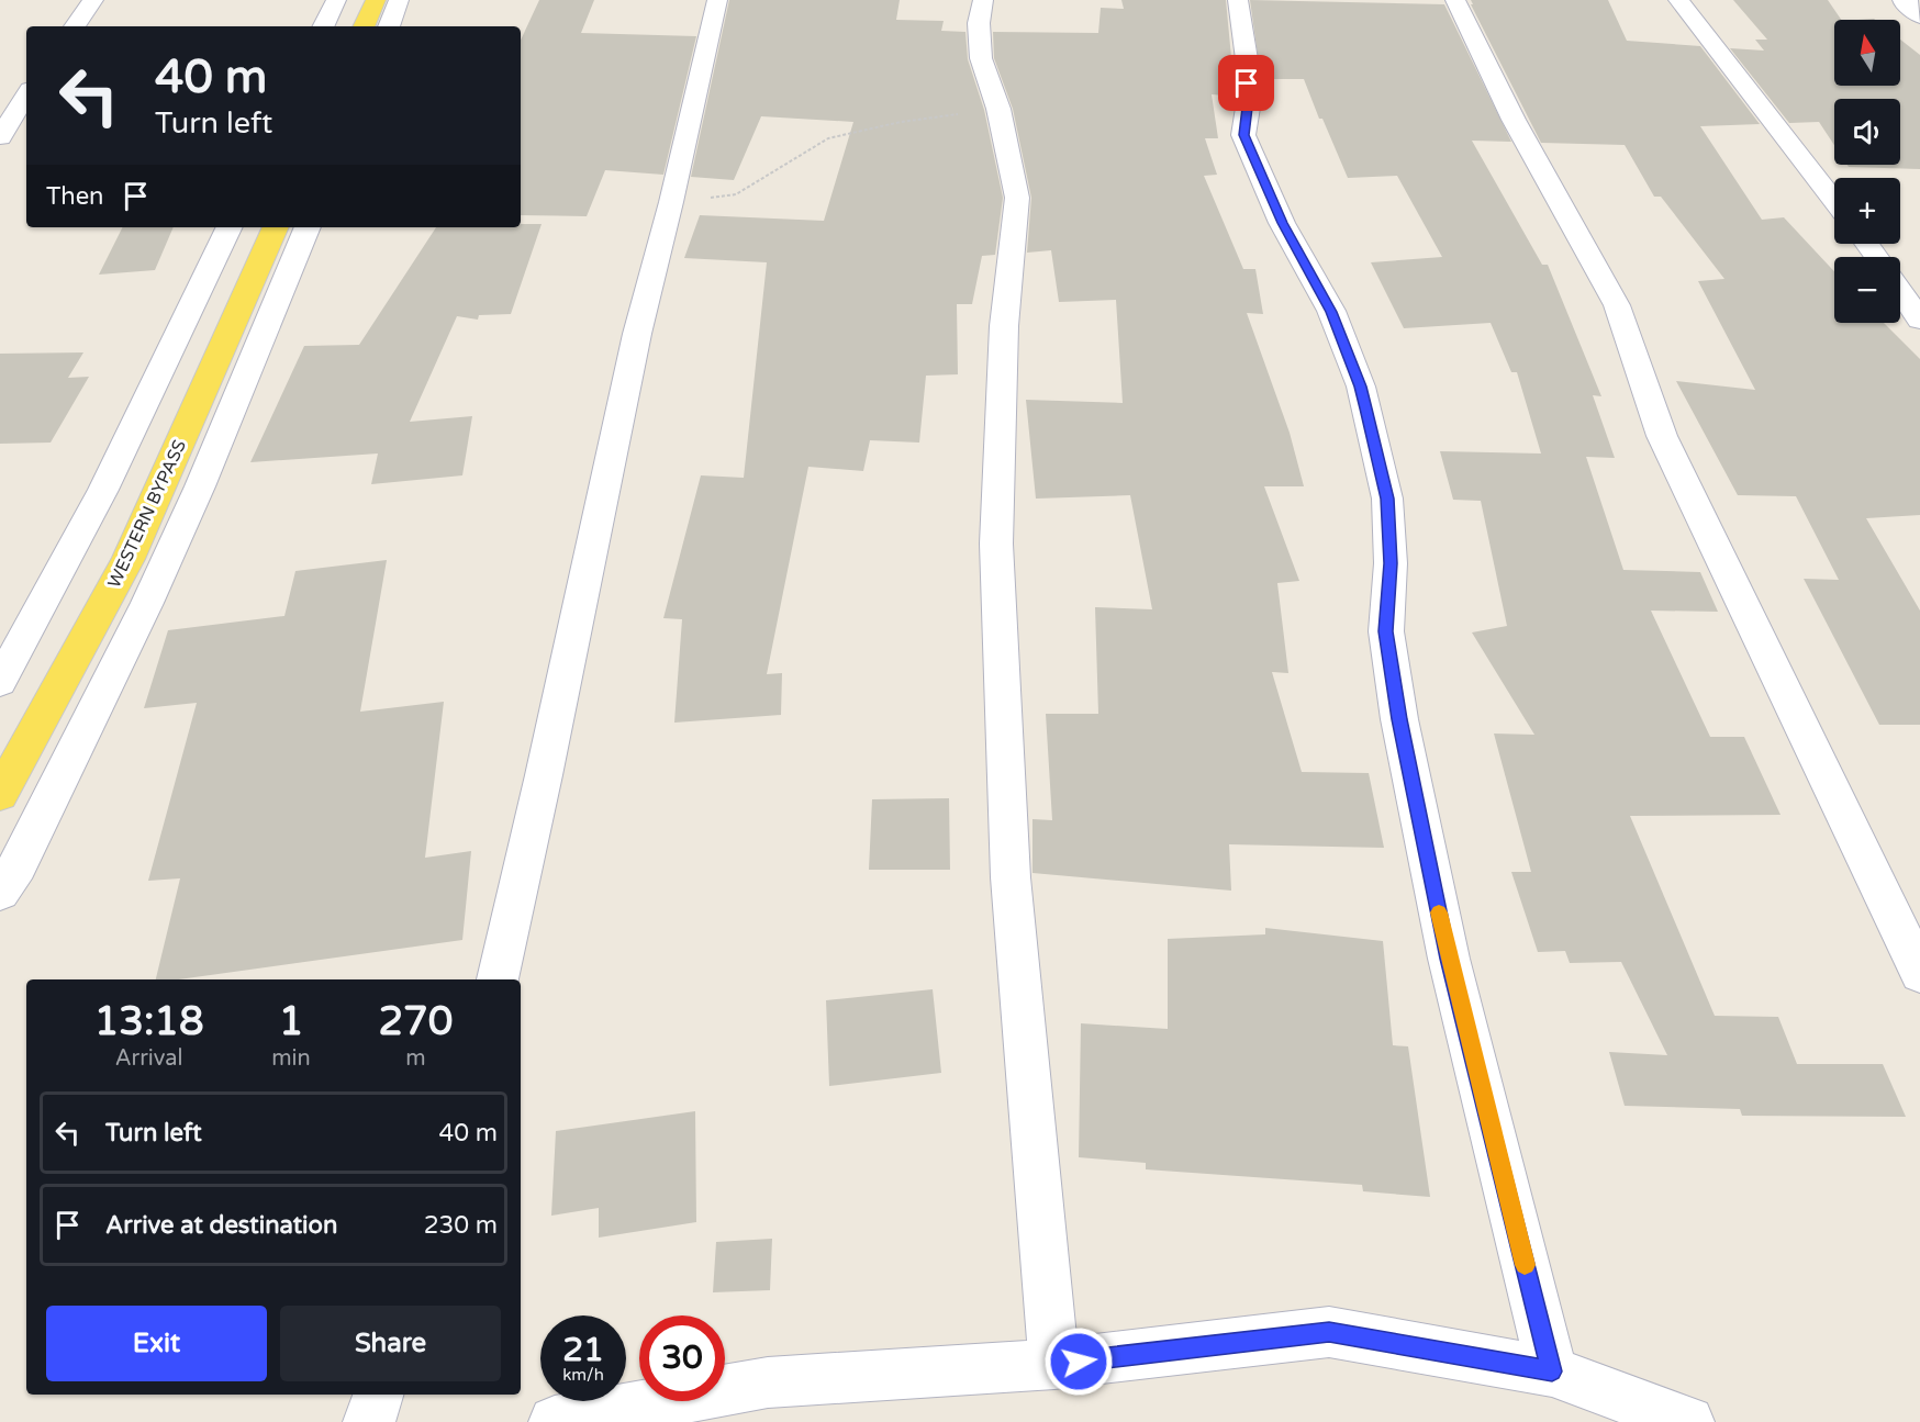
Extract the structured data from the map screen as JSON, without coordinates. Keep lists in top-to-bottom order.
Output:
{
  "streets": {
    "main road": ["WESTERN BYPASS"]
  },
  "north": "top",
  "page": {
    "map_buttons": ["+", "−"],
    "turn": ["40 m", "Turn left"],
    "then": "Then",
    "eta": [
      "13:18",
      "Arrival",
      "1",
      "min",
      "270",
      "m"
    ],
    "list": [
      {
        "name": "Turn left",
        "value": "40 m"
      },
      {
        "name": "Arrive at destination",
        "value": "230 m"
      }
    ],
    "buttons": ["Exit", "Share"],
    "speed": "21 km/h",
    "limit": "30"
  }
}
